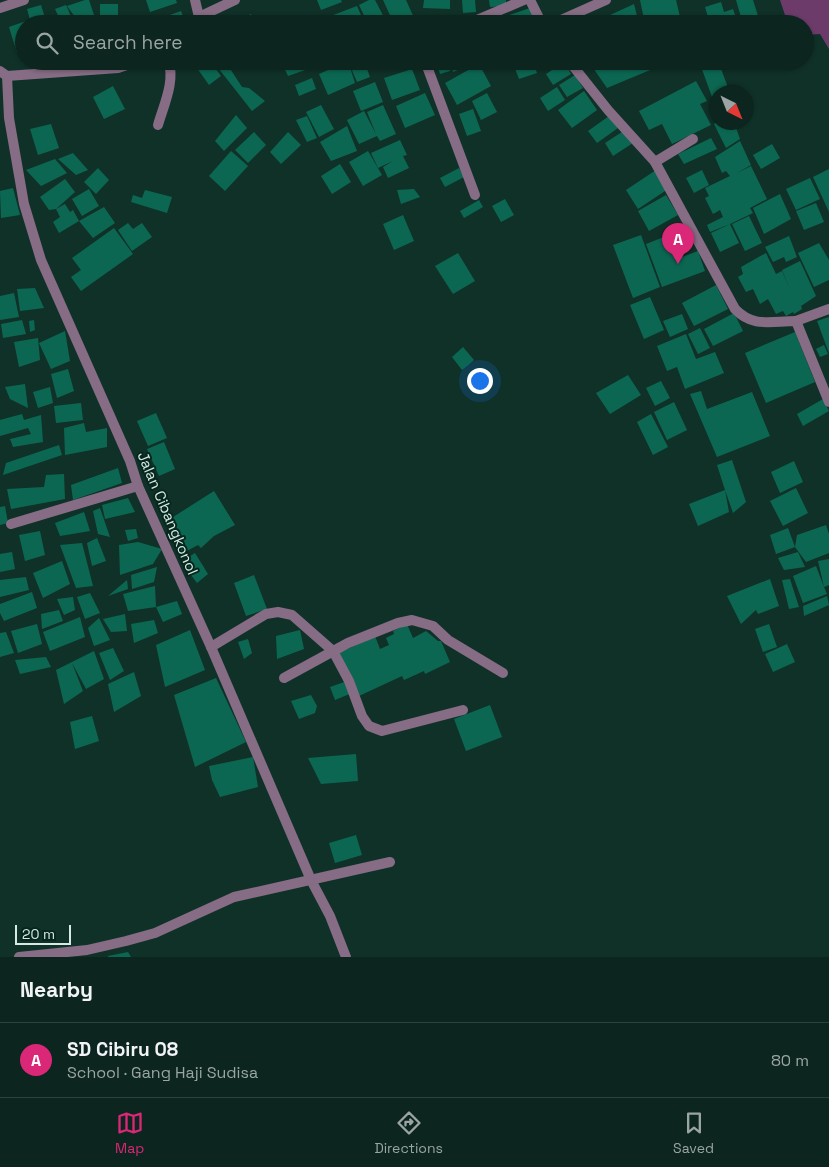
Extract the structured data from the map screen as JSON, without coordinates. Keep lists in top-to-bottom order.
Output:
{
  "streets": {
    "street": ["Jalan Cibangkonol"]
  },
  "scale_bar": "20 m",
  "north": "bottom right",
  "page": {
    "search": "Search here",
    "pins": "A",
    "scale": "20 m",
    "heading": "Nearby",
    "list": [
      {
        "mark": "A",
        "name": "SD Cibiru 08",
        "note": "School · Gang Haji Sudisa",
        "value": "80 m"
      }
    ],
    "nav": ["Map", "Directions", "Saved"]
  }
}
